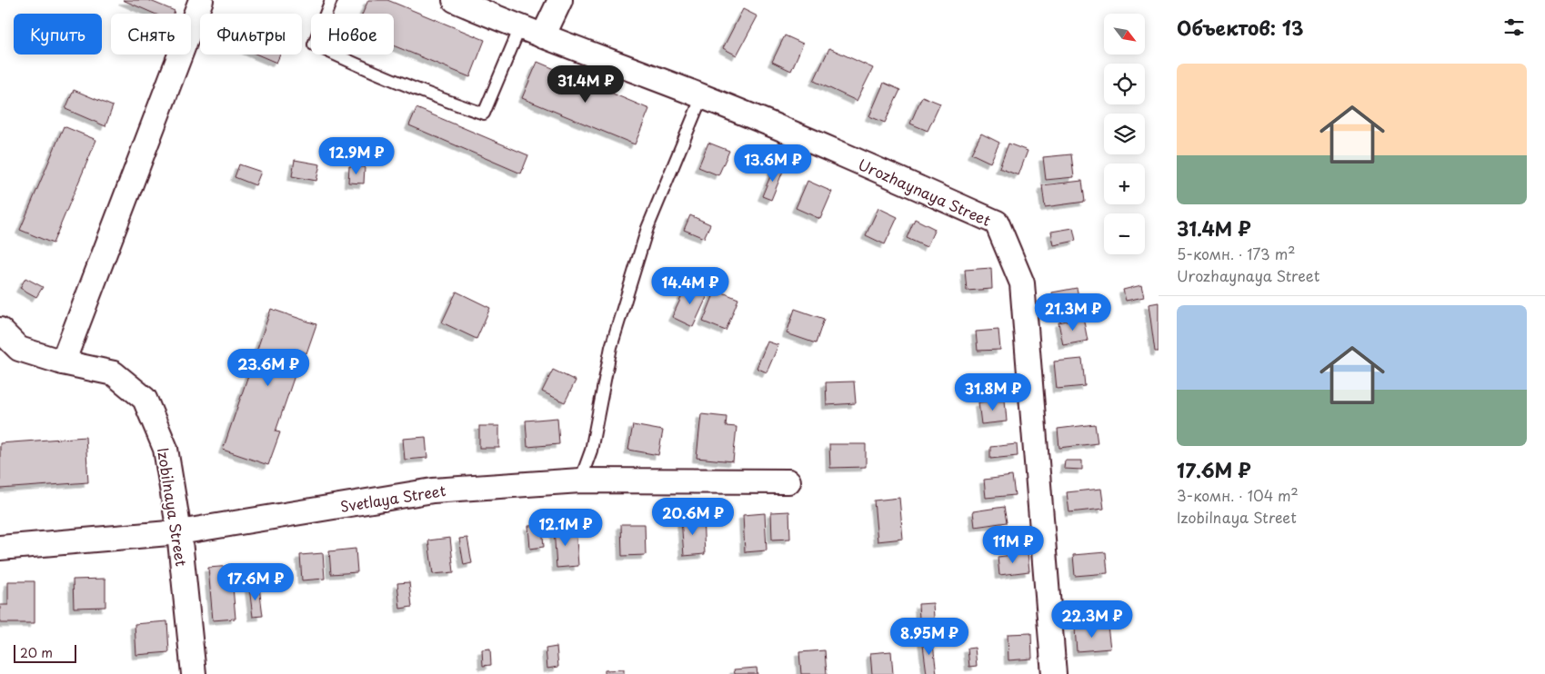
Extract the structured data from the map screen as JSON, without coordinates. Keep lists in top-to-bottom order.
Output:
{
  "streets": {
    "street": ["Urozhaynaya Street", "Svetlaya Street", "Izobilnaya Street"]
  },
  "crossings": [
    ["Svetlaya Street", "Izobilnaya Street"]
  ],
  "scale_bar": "20 m",
  "north": "bottom right",
  "page": {
    "heading": "Объектов: 13",
    "map_buttons": ["+", "−"],
    "chip": [
      "Купить",
      "Снять",
      "Фильтры",
      "Новое"
    ],
    "list": [
      {
        "name": "31.4M ₽",
        "note": "5-комн. · 173 m² · Urozhaynaya Street"
      },
      {
        "name": "17.6M ₽",
        "note": "3-комн. · 104 m² · Izobilnaya Street"
      }
    ],
    "price": [
      "31.4M ₽",
      "12.9M ₽",
      "13.6M ₽",
      "14.4M ₽",
      "21.3M ₽",
      "23.6M ₽",
      "31.8M ₽",
      "20.6M ₽",
      "12.1M ₽",
      "11M ₽",
      "17.6M ₽",
      "22.3M ₽",
      "8.95M ₽"
    ],
    "scale": "20 m"
  }
}
